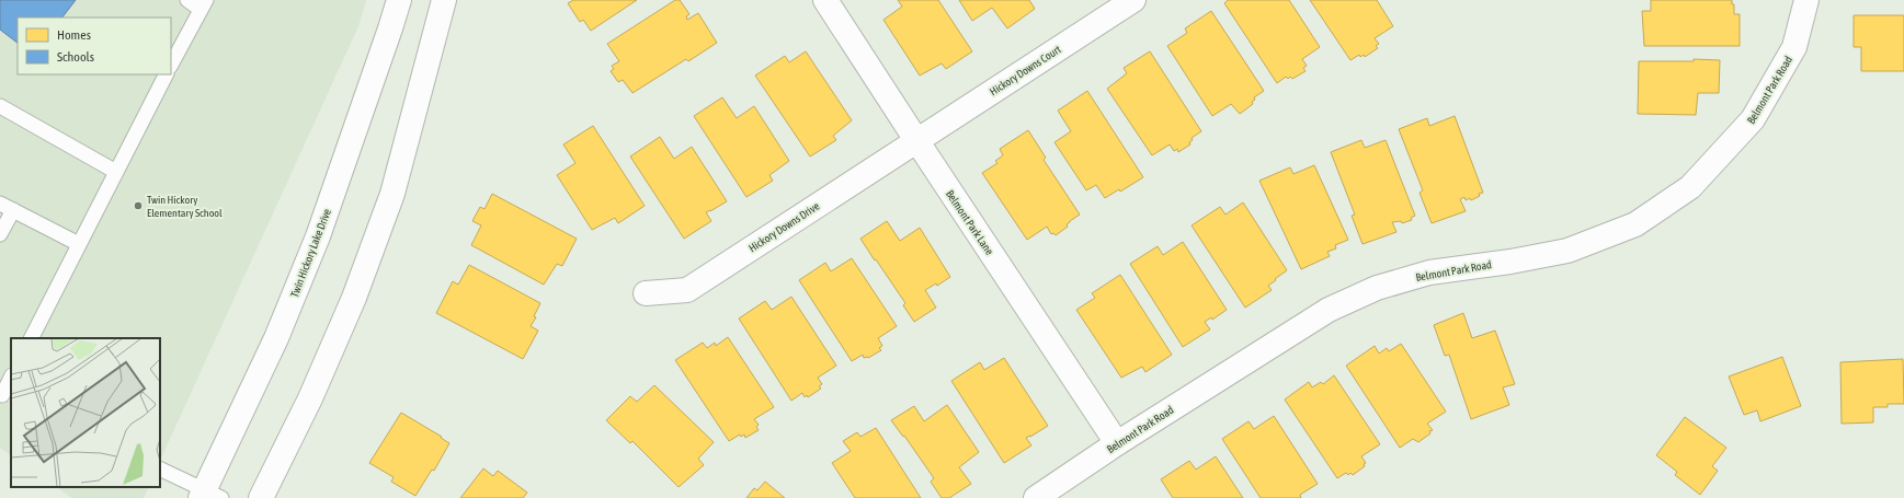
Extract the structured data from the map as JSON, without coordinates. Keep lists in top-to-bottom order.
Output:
{
  "streets": {
    "street": [
      "Hickory Downs Court",
      "Belmont Park Road",
      "Belmont Park Lane",
      "Hickory Downs Drive",
      "Twin Hickory Lake Drive"
    ]
  },
  "crossings": [
    ["Hickory Downs Court", "Belmont Park Lane"],
    ["Hickory Downs Court", "Hickory Downs Drive"],
    ["Belmont Park Road", "Belmont Park Lane"],
    ["Belmont Park Lane", "Hickory Downs Drive"]
  ],
  "places": ["Twin Hickory Elementary School"],
  "legend": ["Homes", "Schools"]
}
